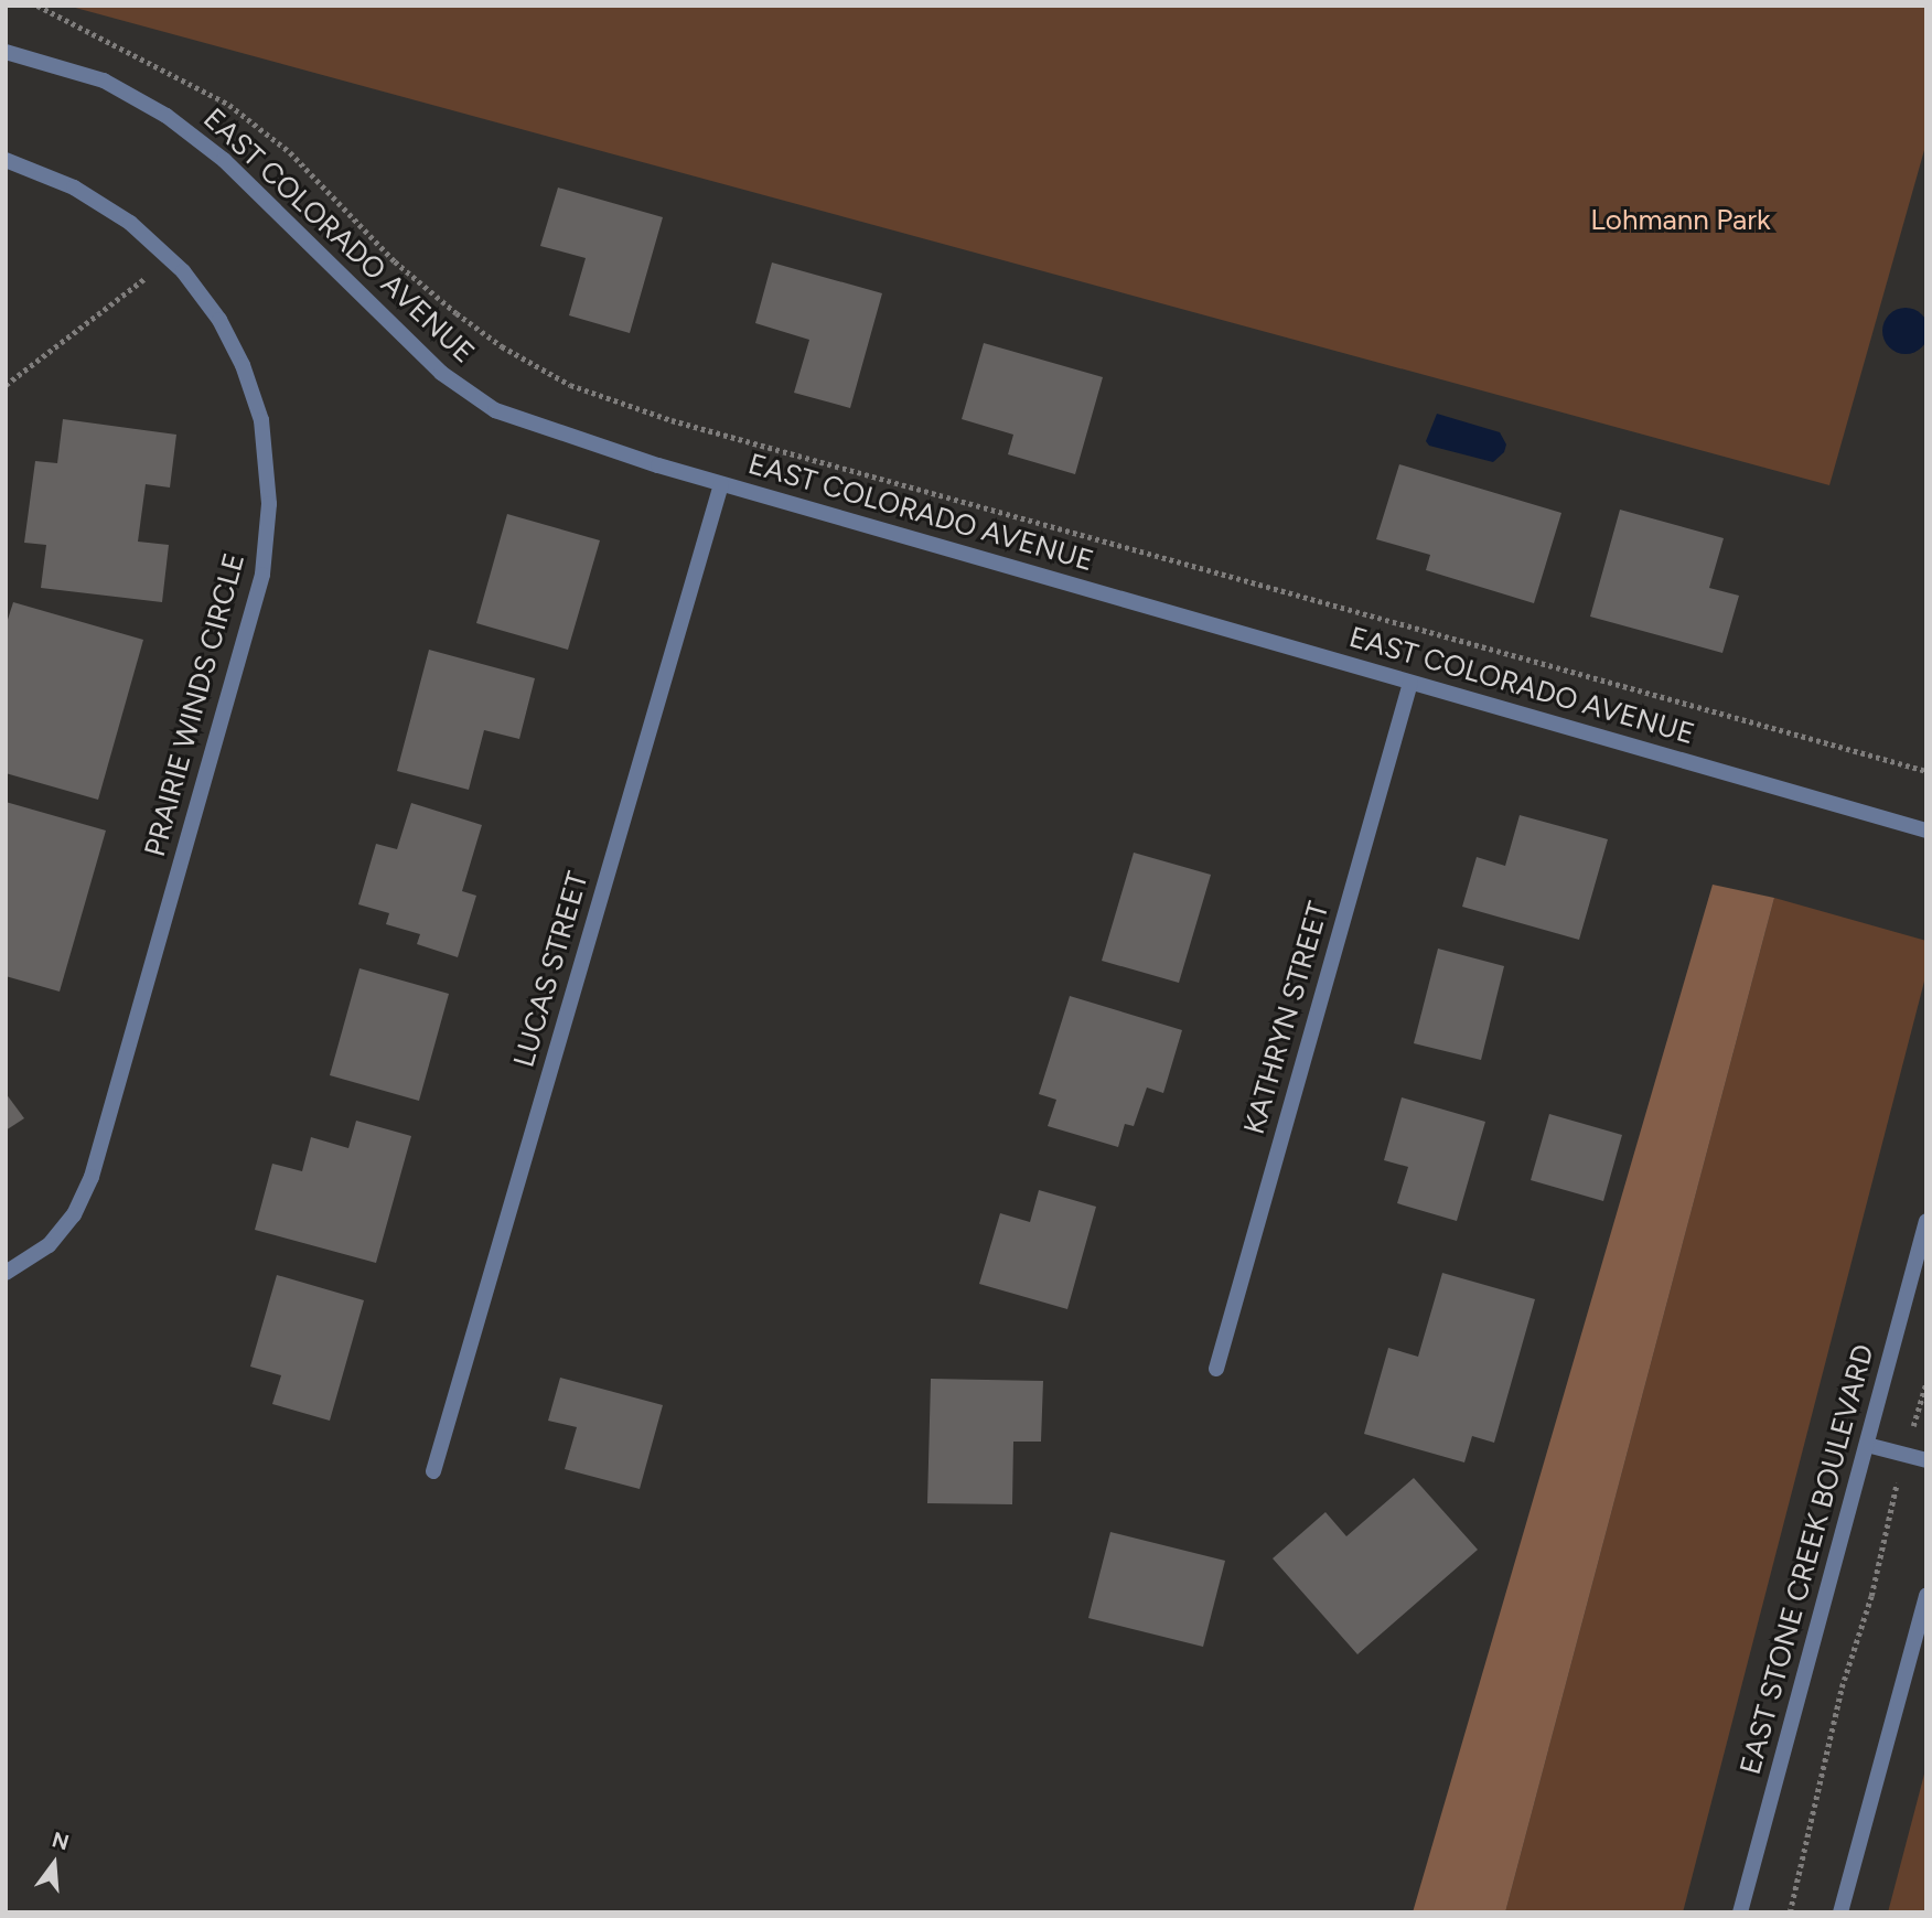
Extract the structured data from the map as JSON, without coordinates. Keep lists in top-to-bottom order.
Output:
{
  "streets": {
    "street": [
      "EAST COLORADO AVENUE",
      "PRAIRIE WINDS CIRCLE",
      "LUCAS STREET",
      "KATHRYN STREET",
      "EAST STONE CREEK BOULEVARD"
    ]
  },
  "crossings": [
    ["EAST COLORADO AVENUE", "LUCAS STREET"],
    ["EAST COLORADO AVENUE", "KATHRYN STREET"]
  ],
  "parks": ["Lohmann Park"],
  "north": "top"
}
